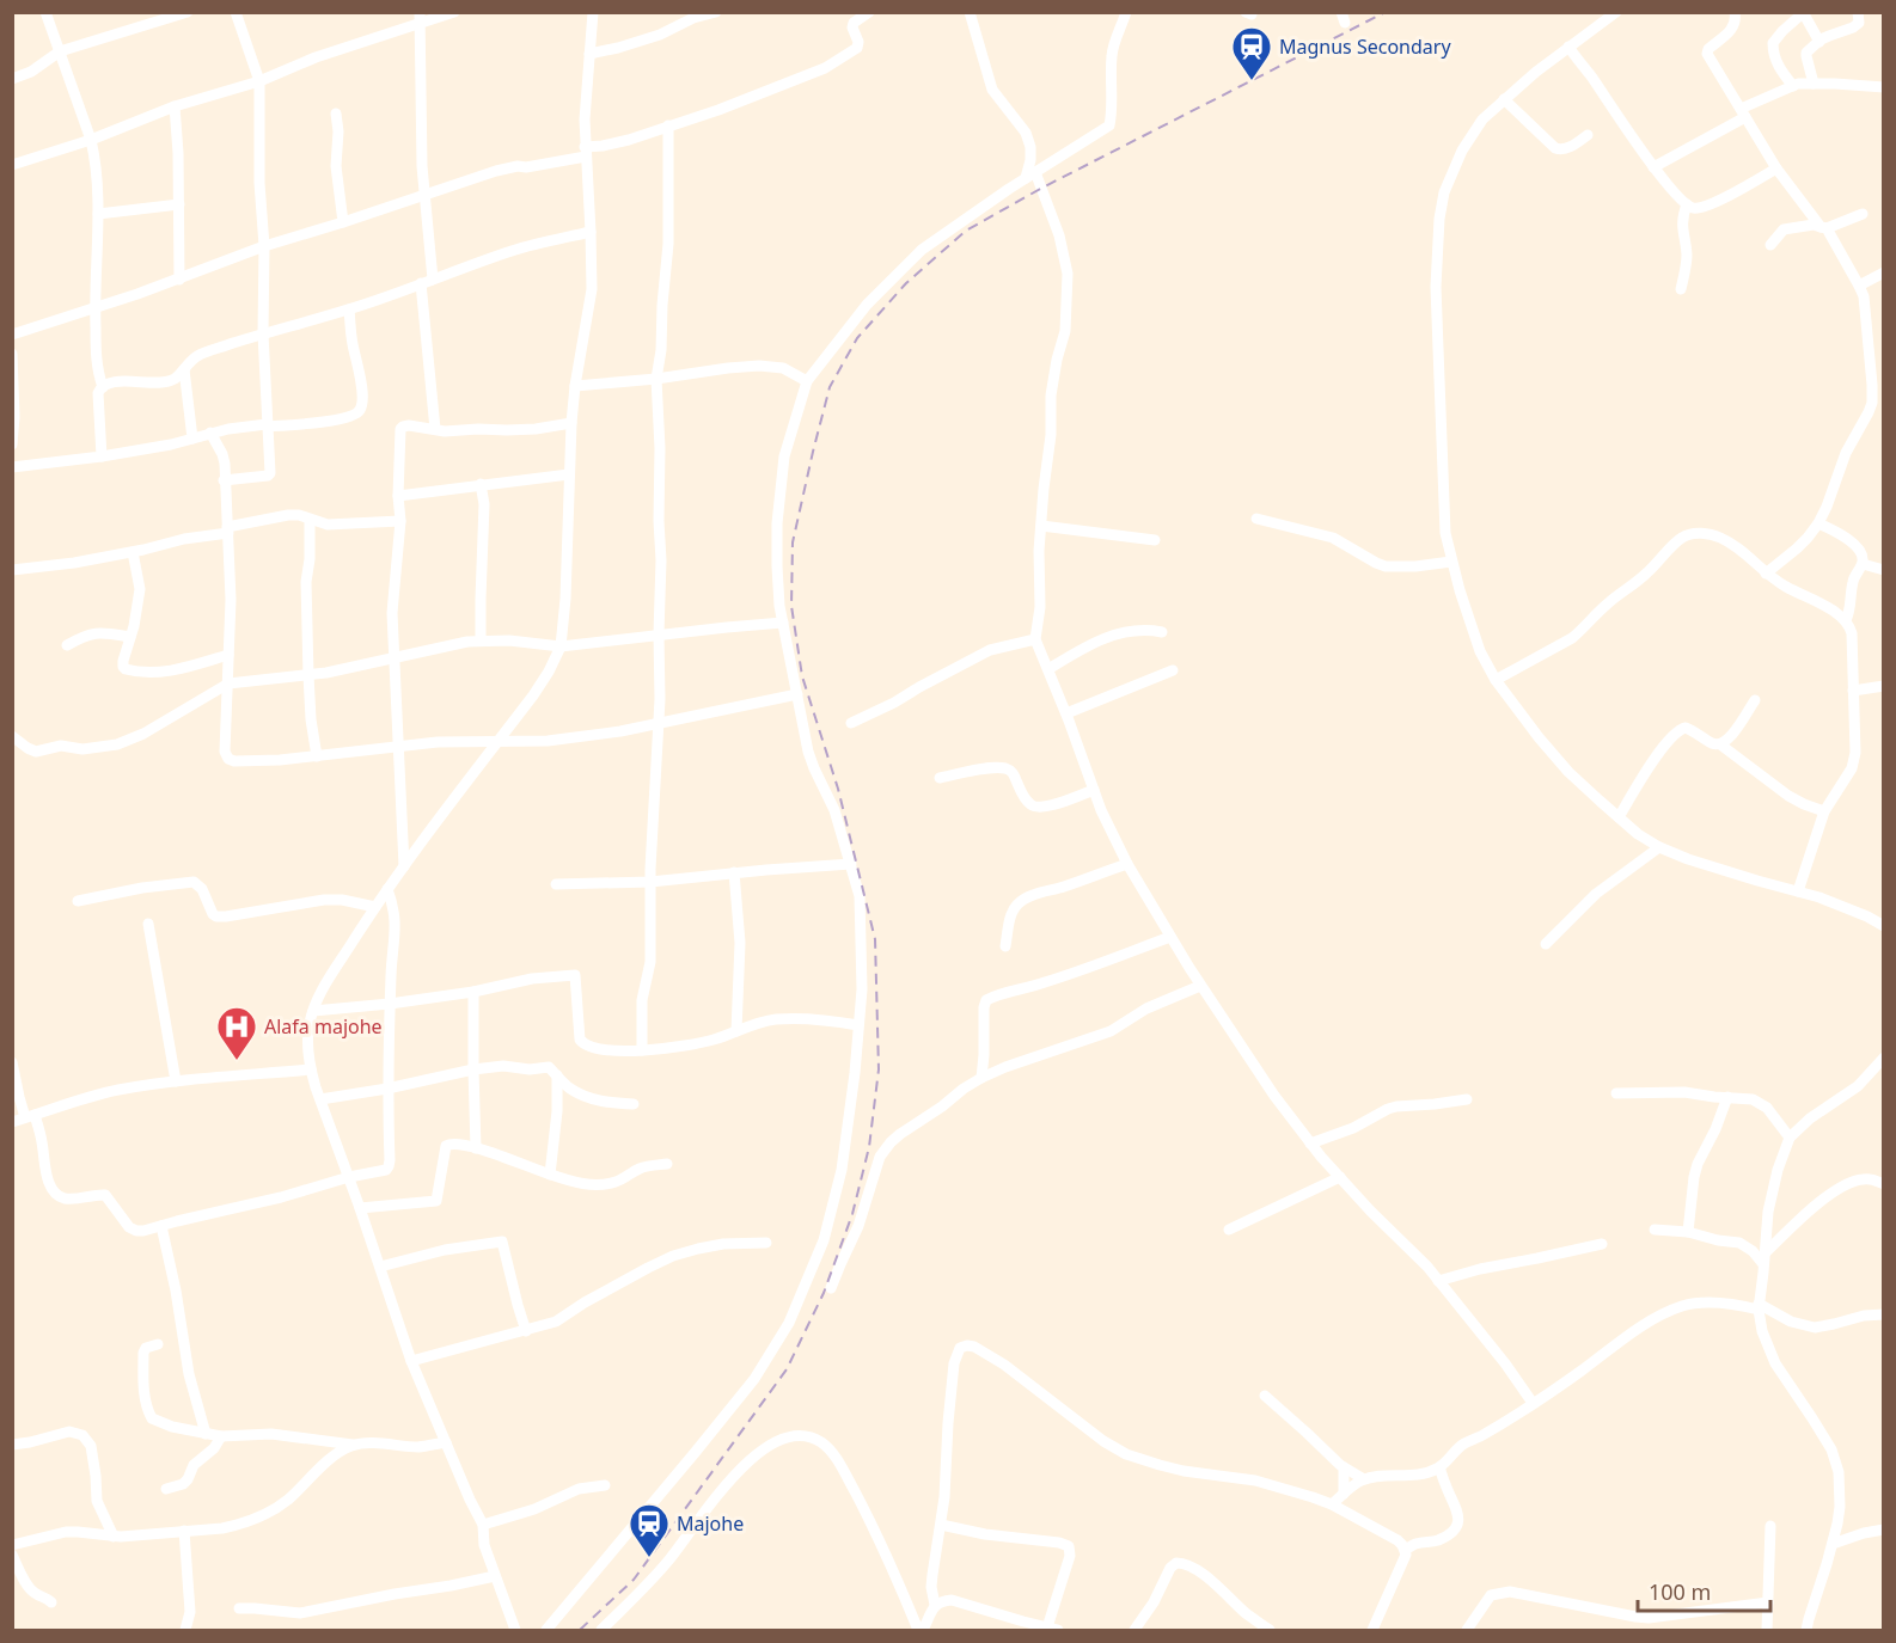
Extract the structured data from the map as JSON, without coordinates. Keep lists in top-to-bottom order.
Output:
{
  "places": {
    "station": ["Magnus Secondary", "Majohe"],
    "hospital": ["Alafa majohe"]
  },
  "scale_bar": "100 m"
}
